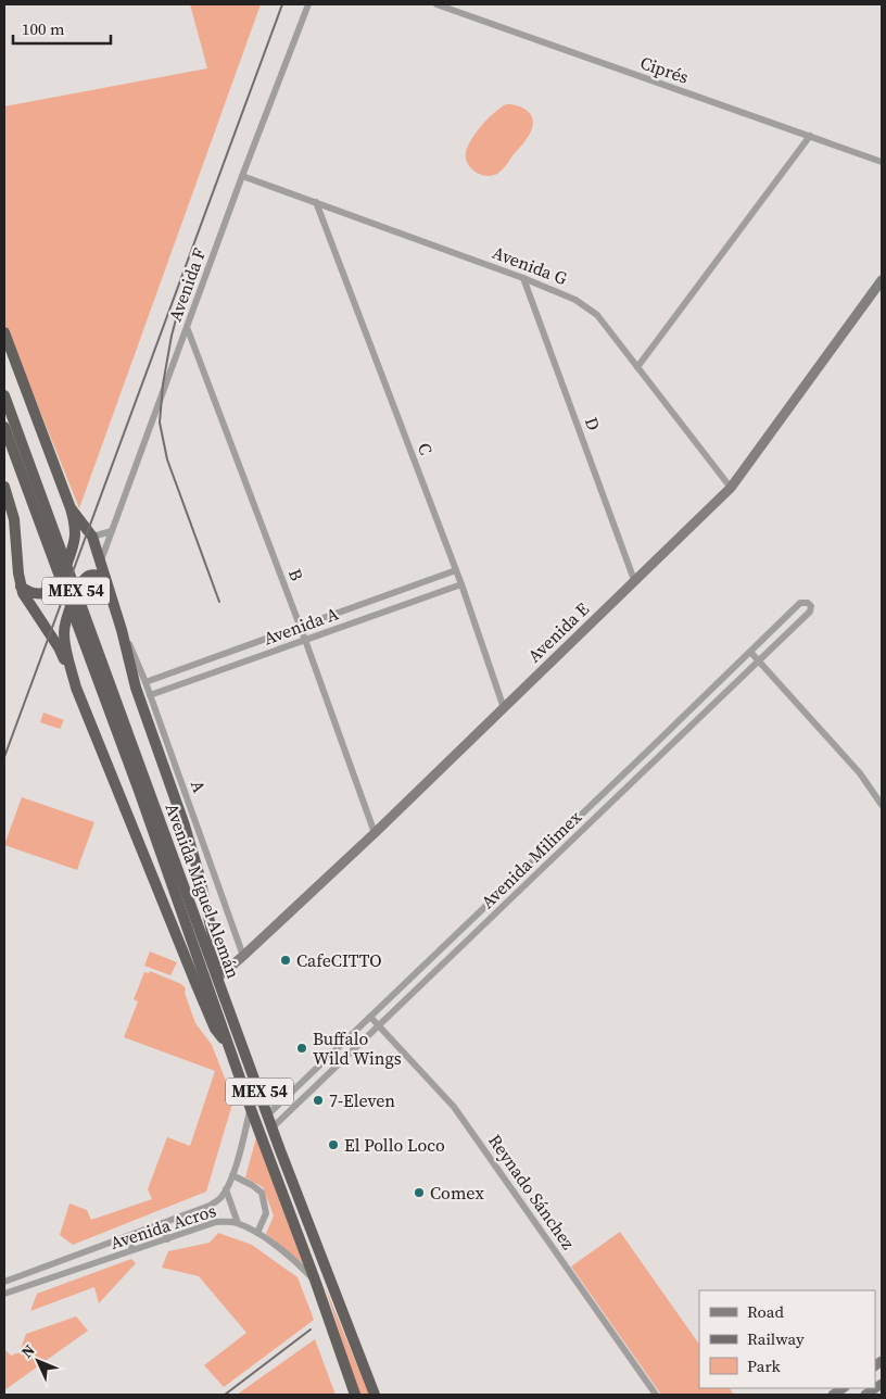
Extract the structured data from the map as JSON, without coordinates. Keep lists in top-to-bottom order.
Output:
{
  "streets": {
    "highway": ["MEX 54", "Avenida Miguel Alemán"],
    "main road": ["Avenida E"],
    "street": [
      "Ciprés",
      "Avenida G",
      "Avenida F",
      "D",
      "C",
      "B",
      "Avenida A",
      "A",
      "Avenida Milimex",
      "Reynado Sánchez",
      "Avenida Acros"
    ]
  },
  "crossings": [
    ["Avenida G", "Avenida F"],
    ["Avenida G", "D"],
    ["Avenida G", "C"],
    ["Avenida G", "Avenida E"],
    ["Avenida F", "B"],
    ["D", "Avenida E"],
    ["C", "Avenida A"],
    ["C", "Avenida E"],
    ["B", "Avenida A"],
    ["B", "Avenida E"],
    ["Avenida A", "A"],
    ["Avenida E", "A"],
    ["Avenida Milimex", "Avenida Miguel Alemán"],
    ["Avenida Milimex", "Reynado Sánchez"],
    ["Avenida Miguel Alemán", "Avenida Acros"]
  ],
  "places": [
    "CafeCITTO",
    "Buffalo Wild Wings",
    "7-Eleven",
    "El Pollo Loco",
    "Comex"
  ],
  "legend": ["Road", "Railway", "Park"],
  "scale_bar": "100 m",
  "north": "top left"
}
